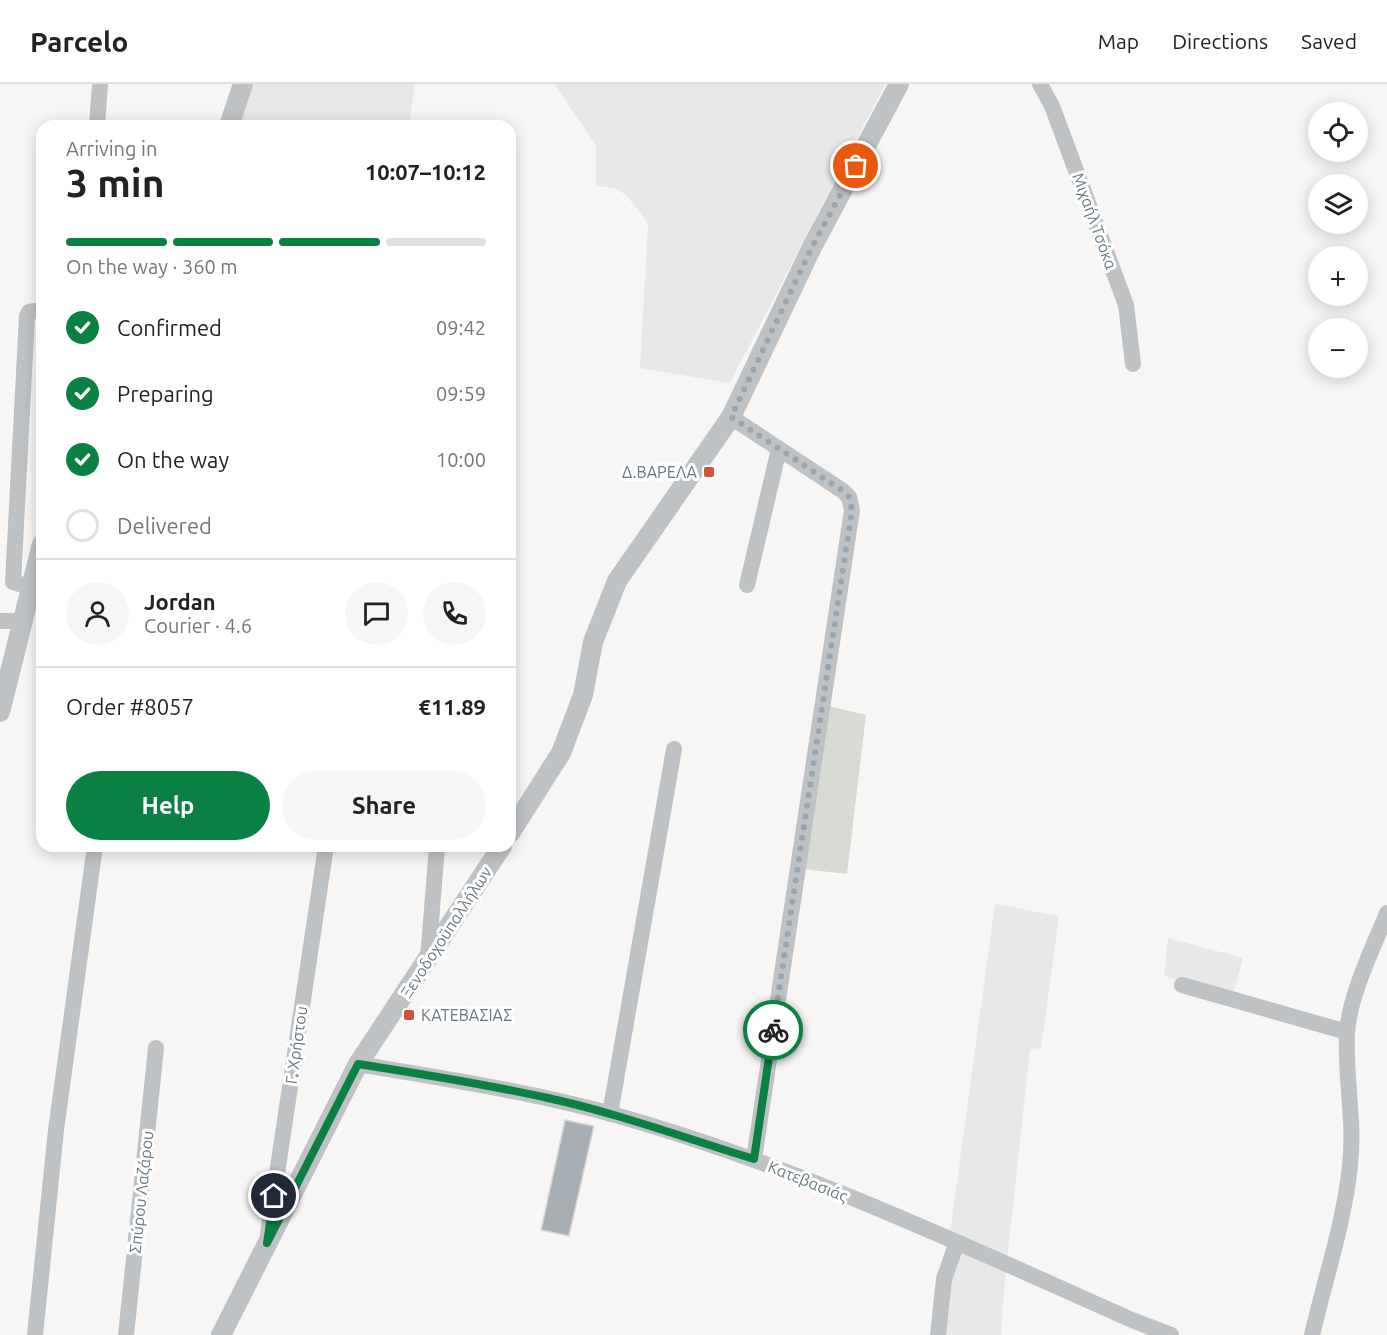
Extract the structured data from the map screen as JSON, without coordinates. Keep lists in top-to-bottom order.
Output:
{
  "streets": {
    "street": [
      "Μιχαήλ Τσόκα",
      "Ξενοδοχοϋπαλλήλων",
      "Γ. Χρήστου",
      "Κατεβασιάς",
      "Σπύρου Λαζάρου"
    ]
  },
  "crossings": [
    ["Ξενοδοχοϋπαλλήλων", "Γ. Χρήστου"],
    ["Ξενοδοχοϋπαλλήλων", "Κατεβασιάς"]
  ],
  "places": {
    "transit": ["Δ.ΒΑΡΕΛΑ", "ΚΑΤΕΒΑΣΙΑΣ"]
  },
  "page": {
    "header": "Parcelo",
    "nav": ["Map", "Directions", "Saved"],
    "map_buttons": ["+", "−"],
    "heading": ["3 min", "Arriving in", "10:07–10:12"],
    "panel": [
      "Jordan",
      "Courier · 4.6",
      "Order #8057",
      "€11.89"
    ],
    "bar": "On the way · 360 m",
    "list": [
      ["Confirmed", "09:42"],
      ["Preparing", "09:59"],
      ["On the way", "10:00"],
      "Delivered"
    ],
    "buttons": ["Help", "Share"]
  }
}
